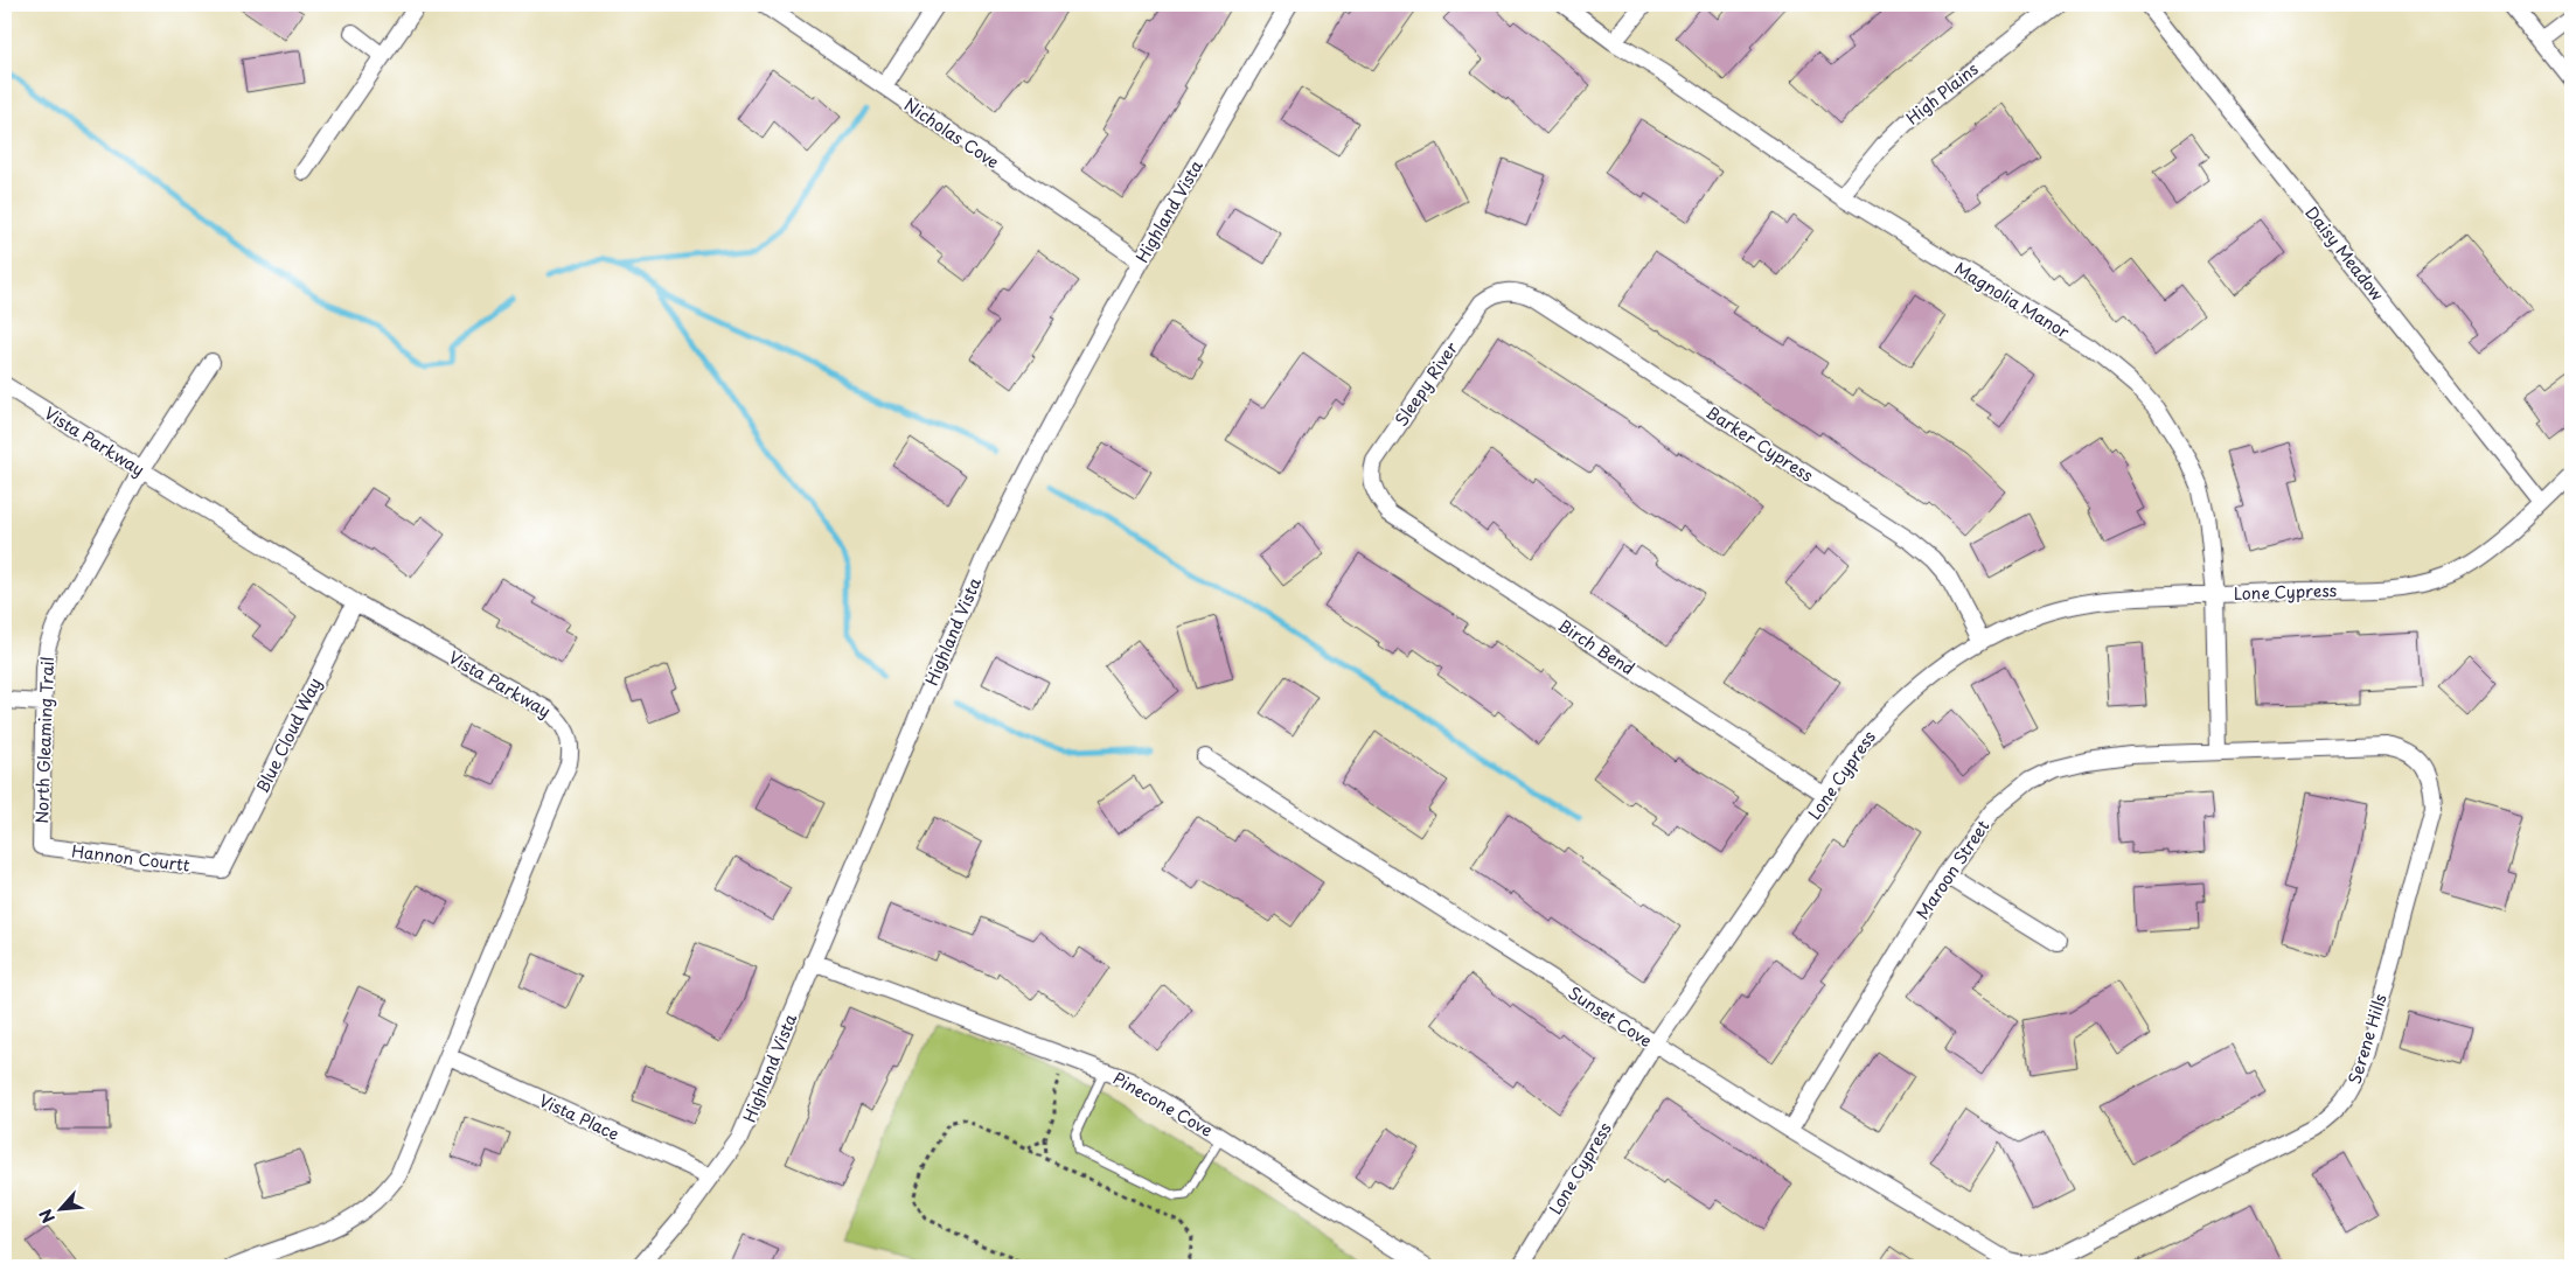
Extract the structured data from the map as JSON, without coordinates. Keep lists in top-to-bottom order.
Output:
{
  "streets": {
    "street": [
      "High Plains",
      "Nicholas Cove",
      "Highland Vista",
      "Daisy Meadow",
      "Magnolia Manor",
      "Sleepy River",
      "Vista Parkway",
      "Barker Cypress",
      "Lone Cypress",
      "Birch Bend",
      "Blue Cloud Way",
      "North Gleaming Trail",
      "Hannon Courtt",
      "Maroon Street",
      "Sunset Cove",
      "Serene Hills",
      "Pinecone Cove",
      "Vista Place"
    ]
  },
  "crossings": [
    ["High Plains", "Magnolia Manor"],
    ["Nicholas Cove", "Highland Vista"],
    ["Highland Vista", "Pinecone Cove"],
    ["Highland Vista", "Vista Place"],
    ["Daisy Meadow", "Lone Cypress"],
    ["Magnolia Manor", "Lone Cypress"],
    ["Magnolia Manor", "Maroon Street"],
    ["Sleepy River", "Barker Cypress"],
    ["Sleepy River", "Birch Bend"],
    ["Vista Parkway", "Blue Cloud Way"],
    ["Vista Parkway", "North Gleaming Trail"],
    ["Vista Parkway", "Vista Place"],
    ["Barker Cypress", "Lone Cypress"],
    ["Lone Cypress", "Birch Bend"],
    ["Lone Cypress", "Sunset Cove"],
    ["Blue Cloud Way", "Hannon Courtt"],
    ["North Gleaming Trail", "Hannon Courtt"],
    ["Maroon Street", "Sunset Cove"],
    ["Maroon Street", "Serene Hills"],
    ["Sunset Cove", "Serene Hills"]
  ],
  "north": "bottom left"
}
